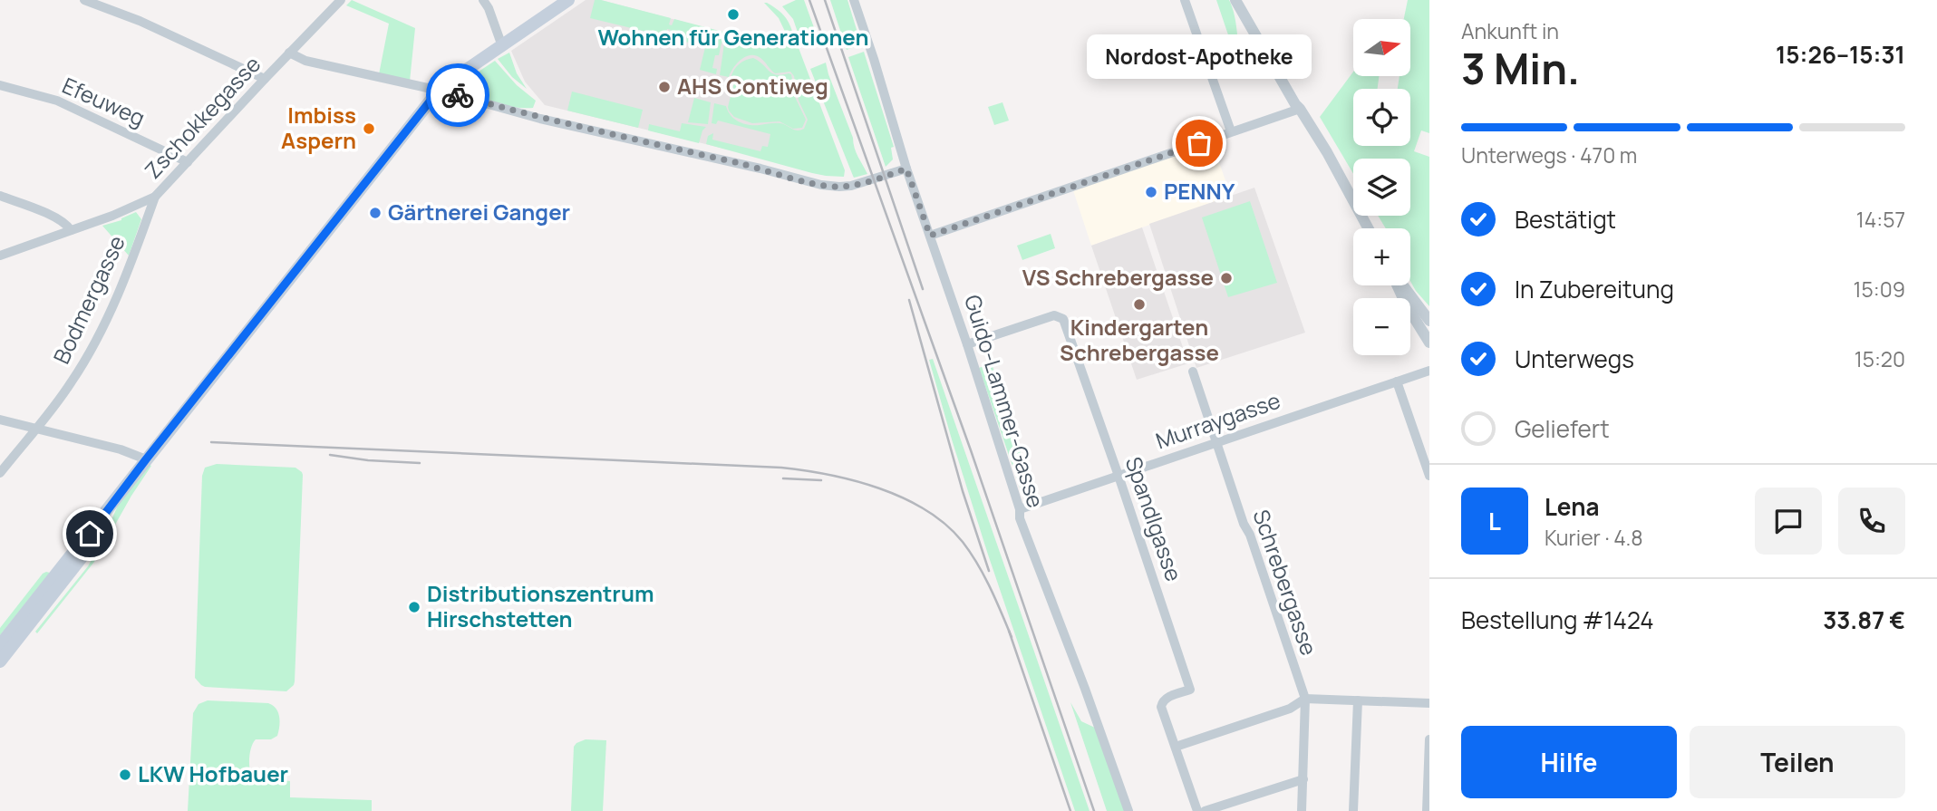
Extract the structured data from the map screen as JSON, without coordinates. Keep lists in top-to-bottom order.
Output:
{
  "streets": {
    "street": [
      "Efeuweg",
      "Zschokkegasse",
      "Bodmergasse",
      "Guido-Lammer-Gasse",
      "Murraygasse",
      "Spandlgasse",
      "Schrebergasse"
    ]
  },
  "crossings": [
    ["Efeuweg", "Zschokkegasse"],
    ["Zschokkegasse", "Bodmergasse"],
    ["Guido-Lammer-Gasse", "Murraygasse"],
    ["Guido-Lammer-Gasse", "Spandlgasse"],
    ["Murraygasse", "Spandlgasse"],
    ["Murraygasse", "Schrebergasse"]
  ],
  "places": [
    "Wohnen für Generationen",
    "AHS Contiweg",
    "Imbiss Aspern",
    "Nordost-Apotheke",
    "PENNY",
    "Gärtnerei Ganger",
    "VS Schrebergasse",
    "Kindergarten Schrebergasse",
    "Distributionszentrum Hirschstetten",
    "LKW Hofbauer"
  ],
  "north": "right",
  "page": {
    "heading": ["3 Min.", "Ankunft in", "15:26–15:31"],
    "panel": [
      "Lena",
      "Kurier · 4.8",
      "Bestellung #1424",
      "33.87 €"
    ],
    "map_buttons": ["+", "−"],
    "bubble": "Nordost-Apotheke",
    "bar": "Unterwegs · 470 m",
    "list": [
      ["Bestätigt", "14:57"],
      ["In Zubereitung", "15:09"],
      ["Unterwegs", "15:20"],
      "Geliefert"
    ],
    "round": "L",
    "buttons": ["Hilfe", "Teilen"]
  }
}
